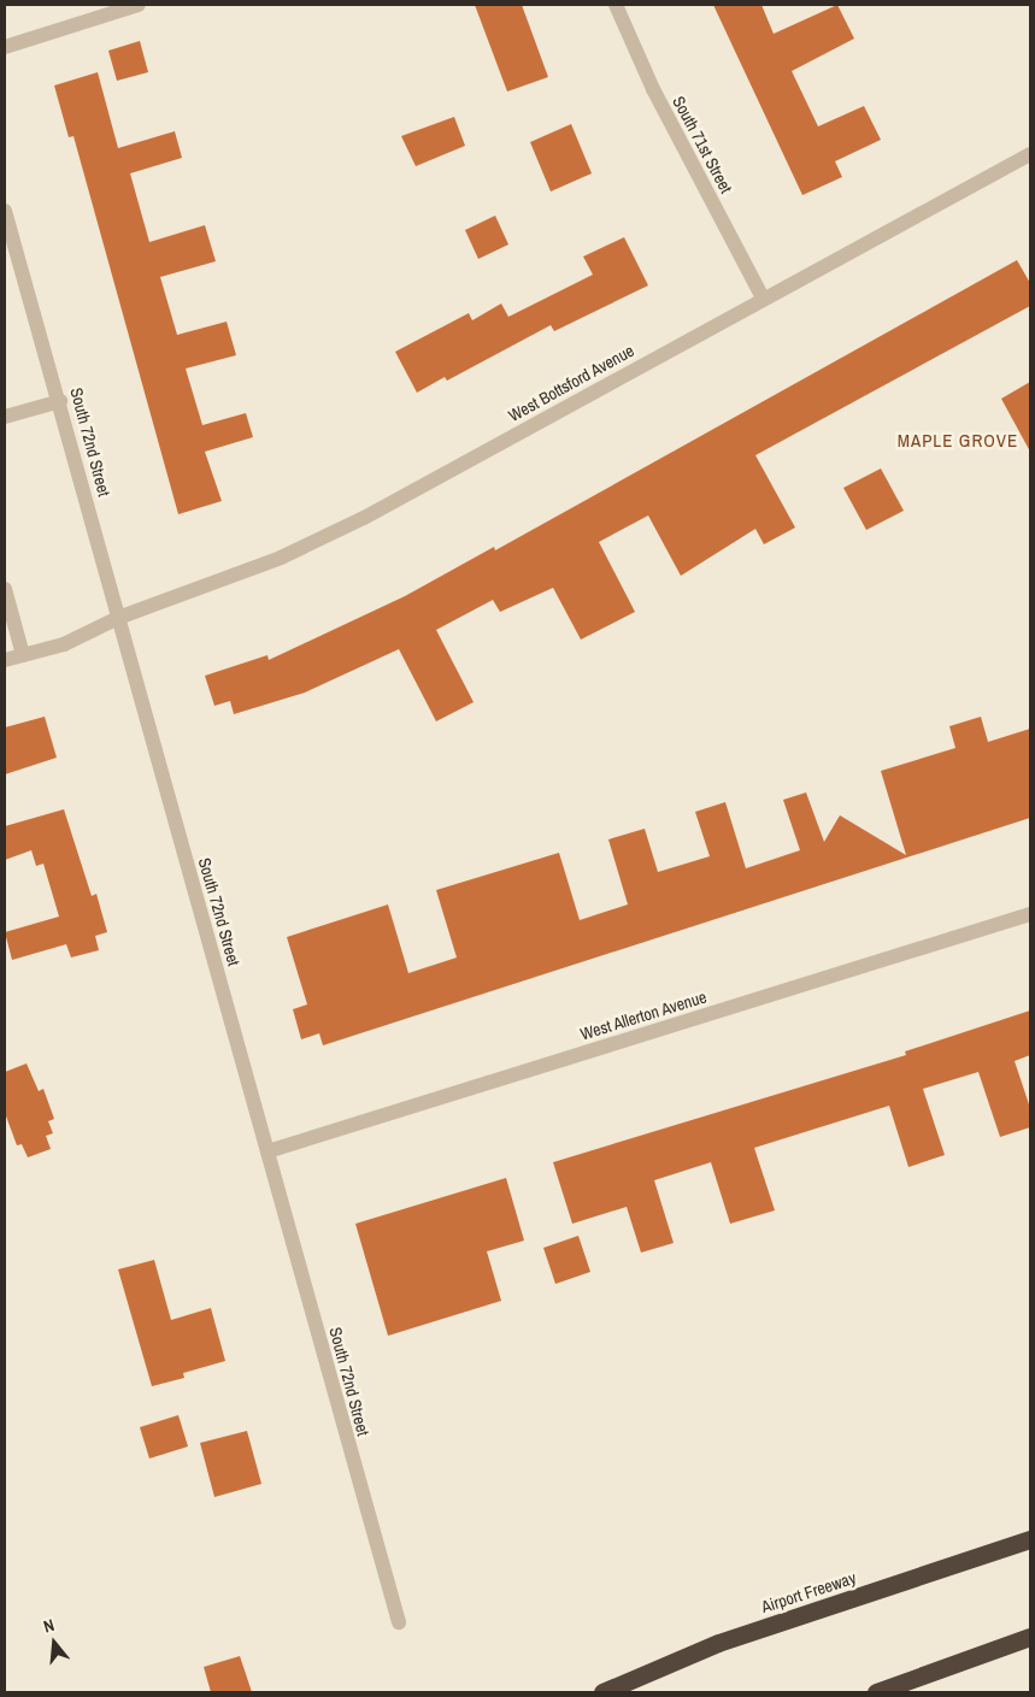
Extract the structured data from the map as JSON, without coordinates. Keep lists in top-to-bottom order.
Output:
{
  "streets": {
    "highway": ["Airport Freeway"],
    "street": [
      "South 71st Street",
      "West Bottsford Avenue",
      "South 72nd Street",
      "West Allerton Avenue"
    ]
  },
  "crossings": [
    ["South 71st Street", "West Bottsford Avenue"],
    ["West Bottsford Avenue", "South 72nd Street"],
    ["South 72nd Street", "West Allerton Avenue"]
  ],
  "districts": ["MAPLE GROVE"],
  "north": "top"
}
